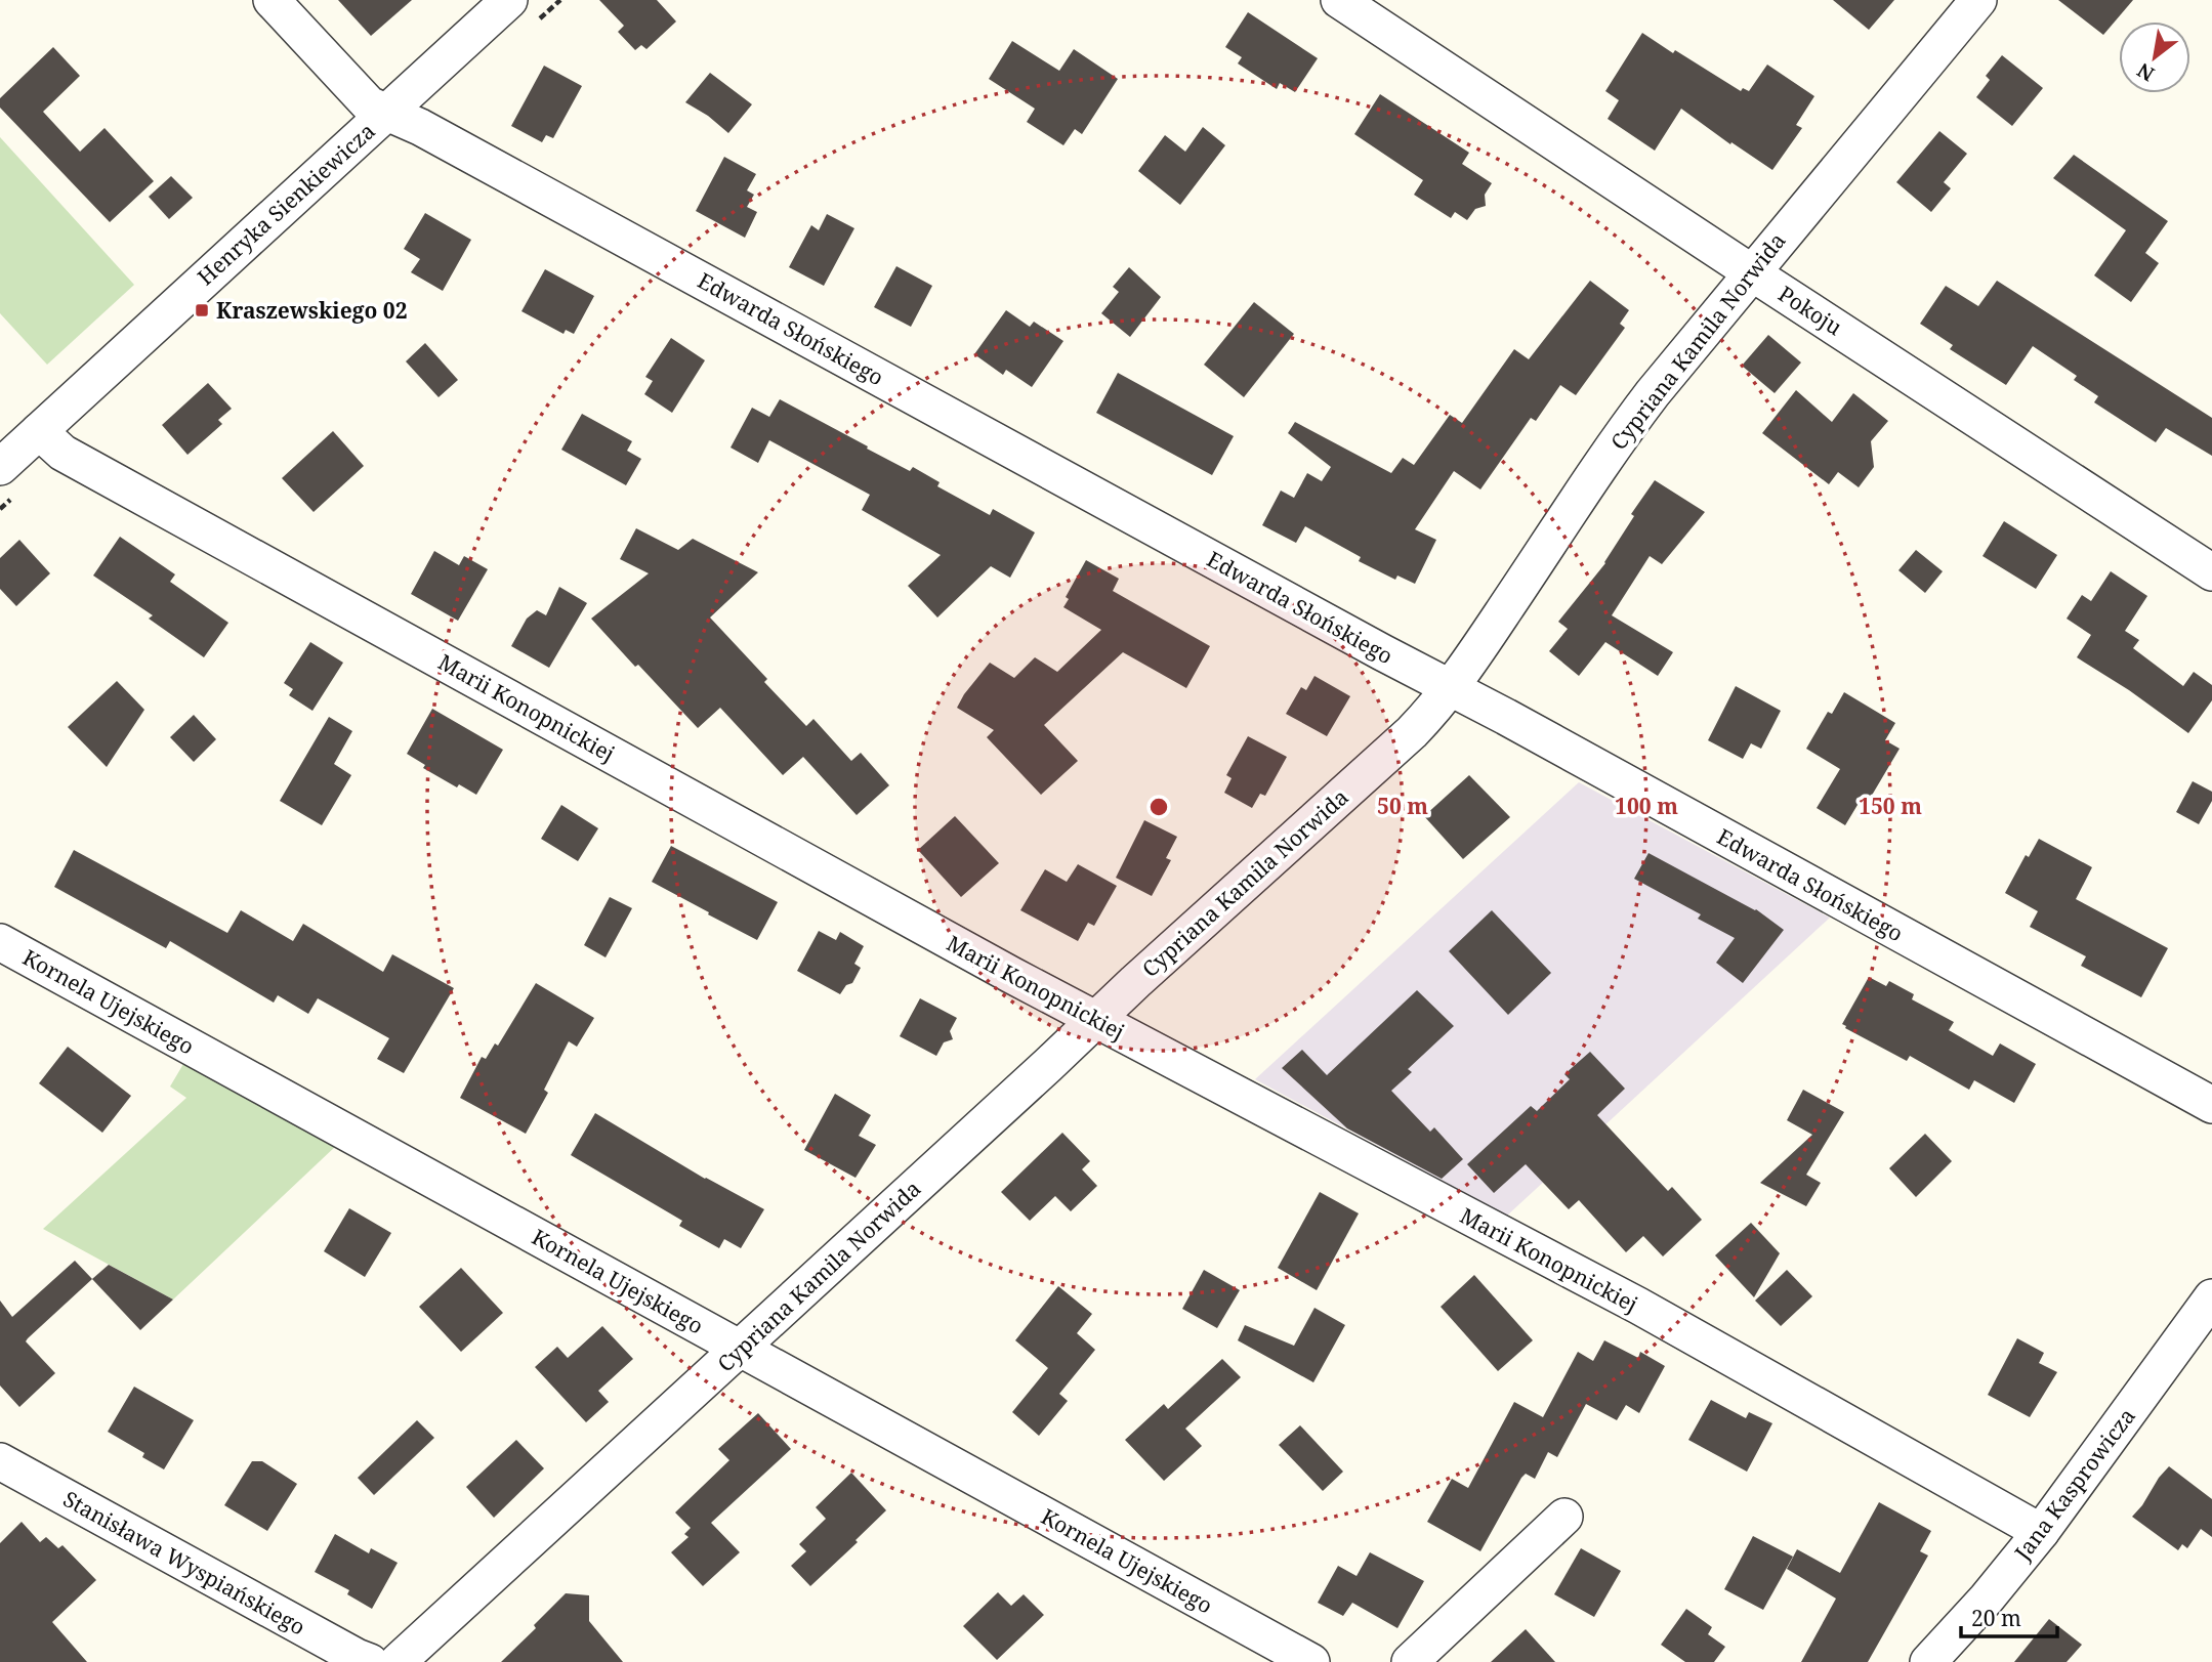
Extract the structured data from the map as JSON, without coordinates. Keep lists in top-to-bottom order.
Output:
{
  "streets": {
    "street": [
      "Henryka Sienkiewicza",
      "Pokoju",
      "Edwarda Słońskiego",
      "Cypriana Kamila Norwida",
      "Marii Konopnickiej",
      "Kornela Ujejskiego",
      "Jana Kasprowicza",
      "Stanisława Wyspiańskiego"
    ]
  },
  "crossings": [
    ["Henryka Sienkiewicza", "Edwarda Słońskiego"],
    ["Henryka Sienkiewicza", "Marii Konopnickiej"],
    ["Pokoju", "Cypriana Kamila Norwida"],
    ["Edwarda Słońskiego", "Cypriana Kamila Norwida"],
    ["Cypriana Kamila Norwida", "Marii Konopnickiej"],
    ["Cypriana Kamila Norwida", "Kornela Ujejskiego"],
    ["Marii Konopnickiej", "Jana Kasprowicza"]
  ],
  "places": {
    "transit": ["Kraszewskiego 02"]
  },
  "scale_bar": "20 m",
  "north": "bottom left",
  "rings": ["50 m", "100 m", "150 m"]
}
